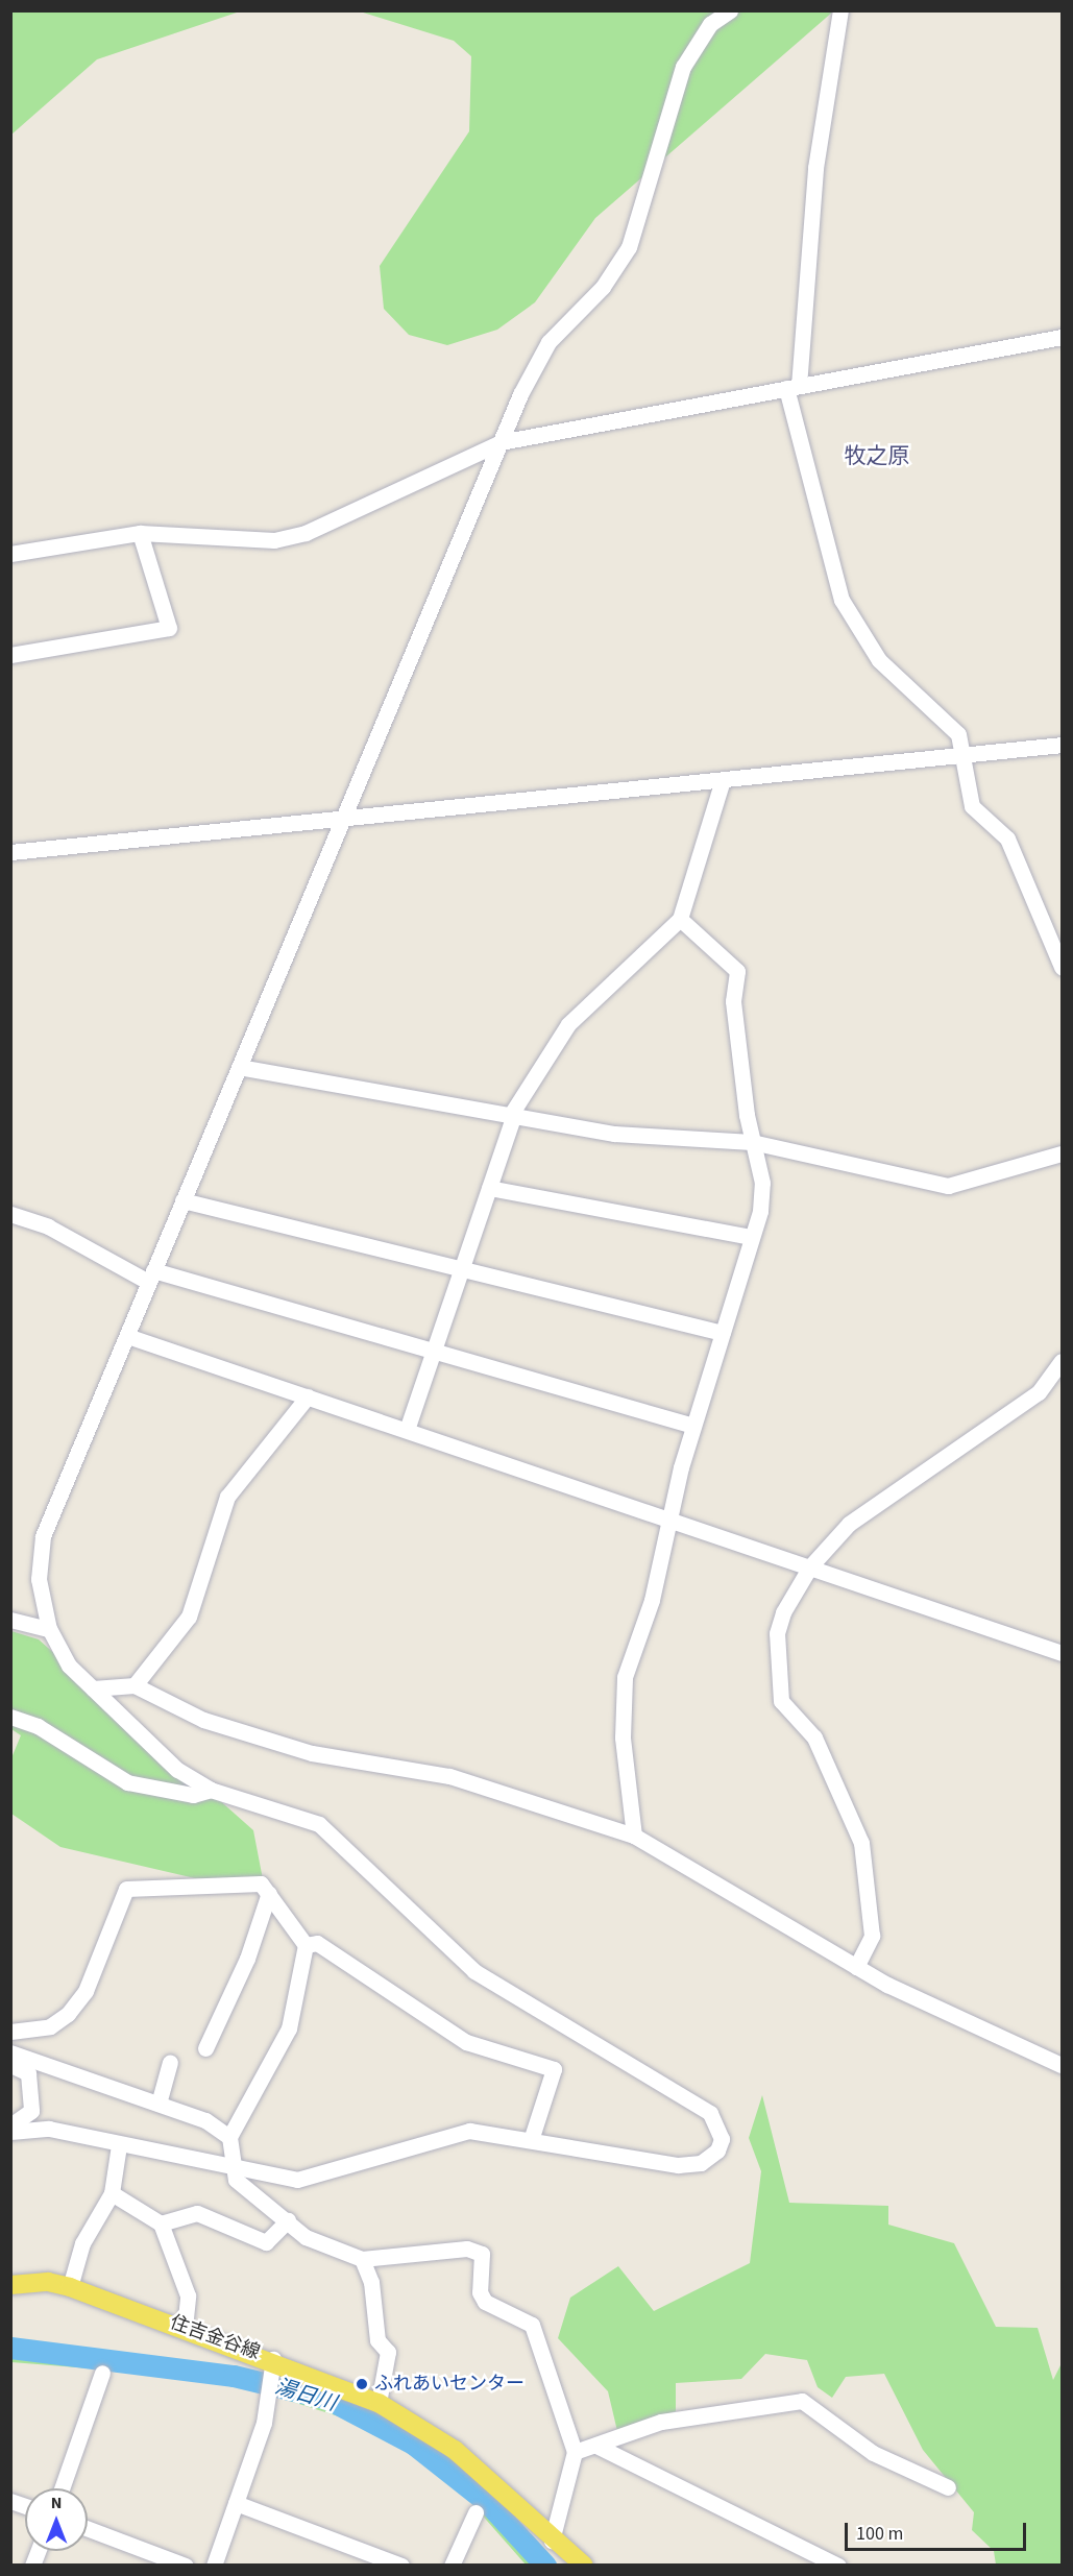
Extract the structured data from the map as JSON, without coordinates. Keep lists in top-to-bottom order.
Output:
{
  "streets": {
    "main road": ["住吉金谷線"]
  },
  "districts": ["牧之原"],
  "water": ["湯日川"],
  "places": ["ふれあいセンター"],
  "scale_bar": "100 m",
  "north": "top"
}
